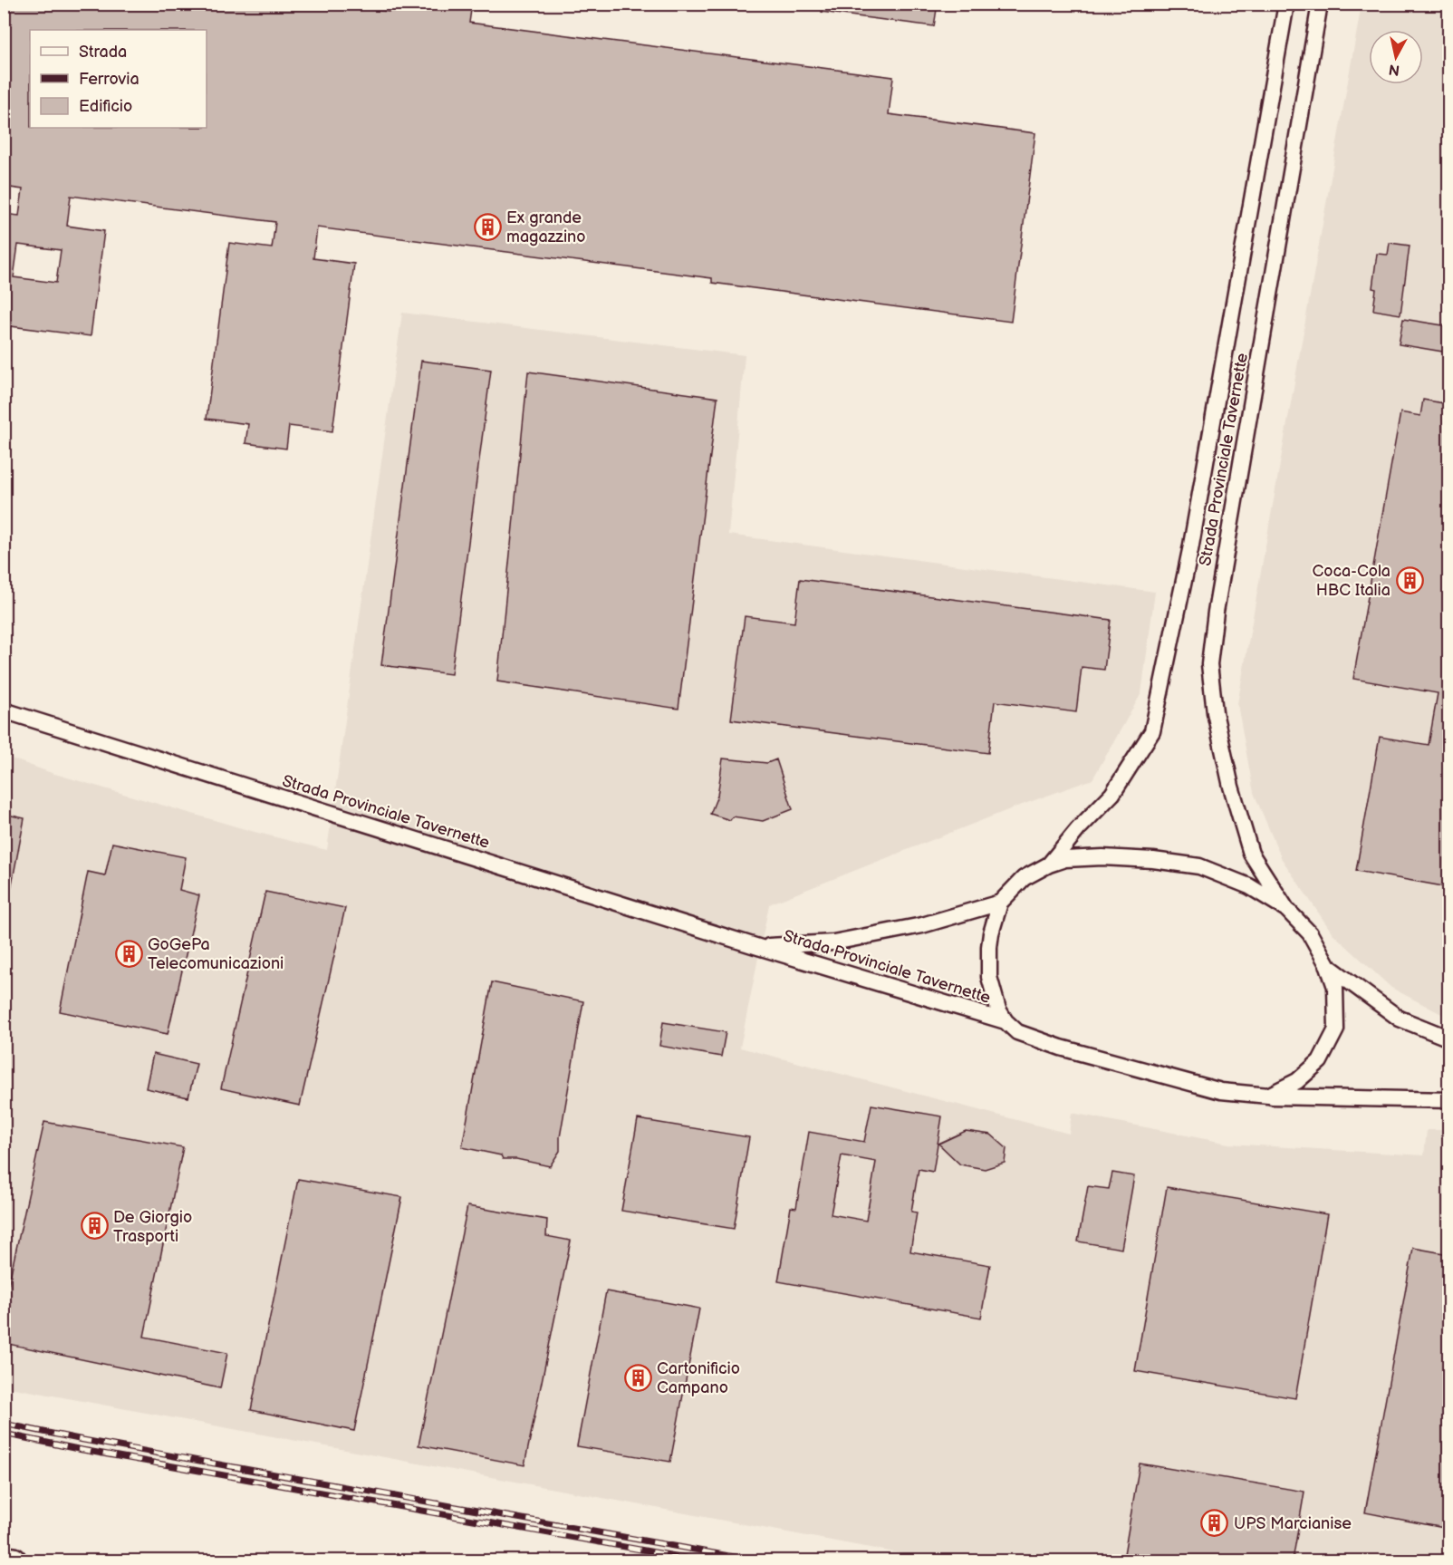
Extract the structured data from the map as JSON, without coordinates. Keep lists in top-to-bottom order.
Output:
{
  "streets": {
    "street": ["Strada Provinciale Tavernette"]
  },
  "places": {
    "building": [
      "Ex grande magazzino",
      "Coca-Cola HBC Italia",
      "GoGePa Telecomunicazioni",
      "De Giorgio Trasporti",
      "Cartonificio Campano",
      "UPS Marcianise"
    ]
  },
  "legend": ["Strada", "Ferrovia", "Edificio"],
  "north": "bottom"
}
